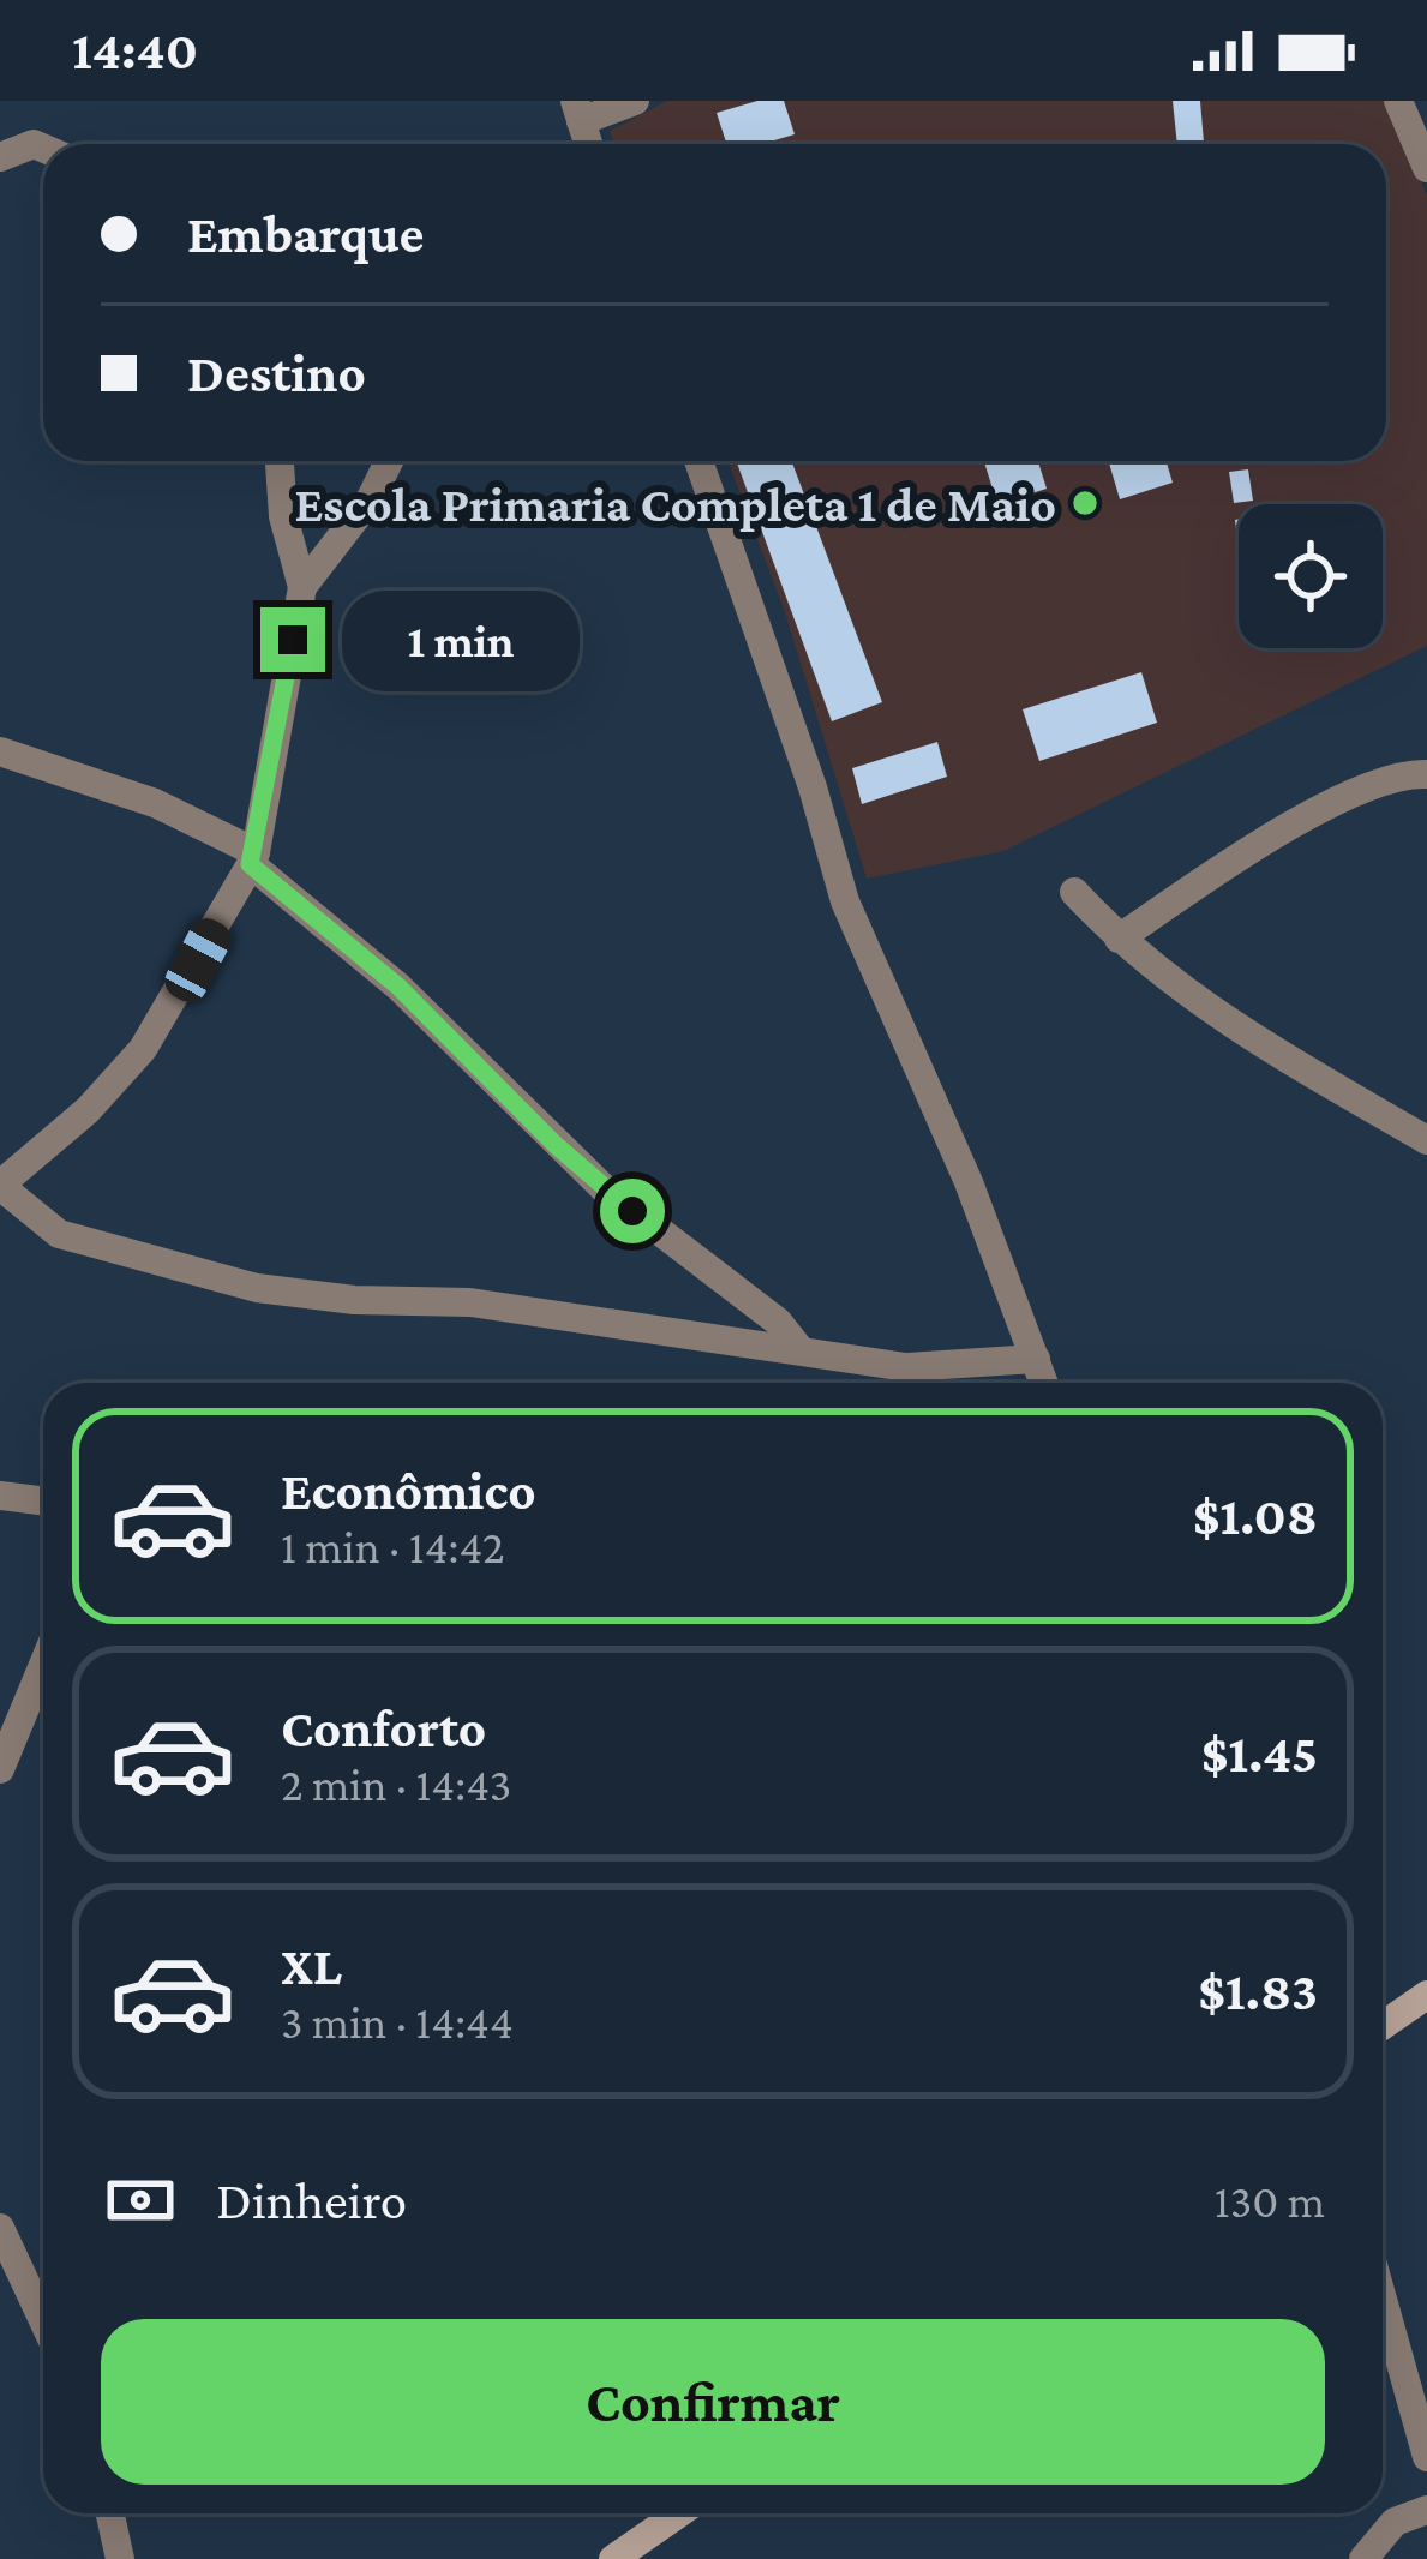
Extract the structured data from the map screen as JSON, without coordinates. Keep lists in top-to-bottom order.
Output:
{
  "places": ["Escola Primaria Completa 1 de Maio"],
  "page": {
    "status": "14:40",
    "banner": ["Embarque", "Destino"],
    "bubble": "1 min",
    "list": [
      {
        "name": "Econômico",
        "note": "1 min · 14:42",
        "value": "$1.08"
      },
      {
        "name": "Conforto",
        "note": "2 min · 14:43",
        "value": "$1.45"
      },
      {
        "name": "XL",
        "note": "3 min · 14:44",
        "value": "$1.83"
      }
    ],
    "pay": ["Dinheiro", "130 m"],
    "buttons": "Confirmar"
  }
}
